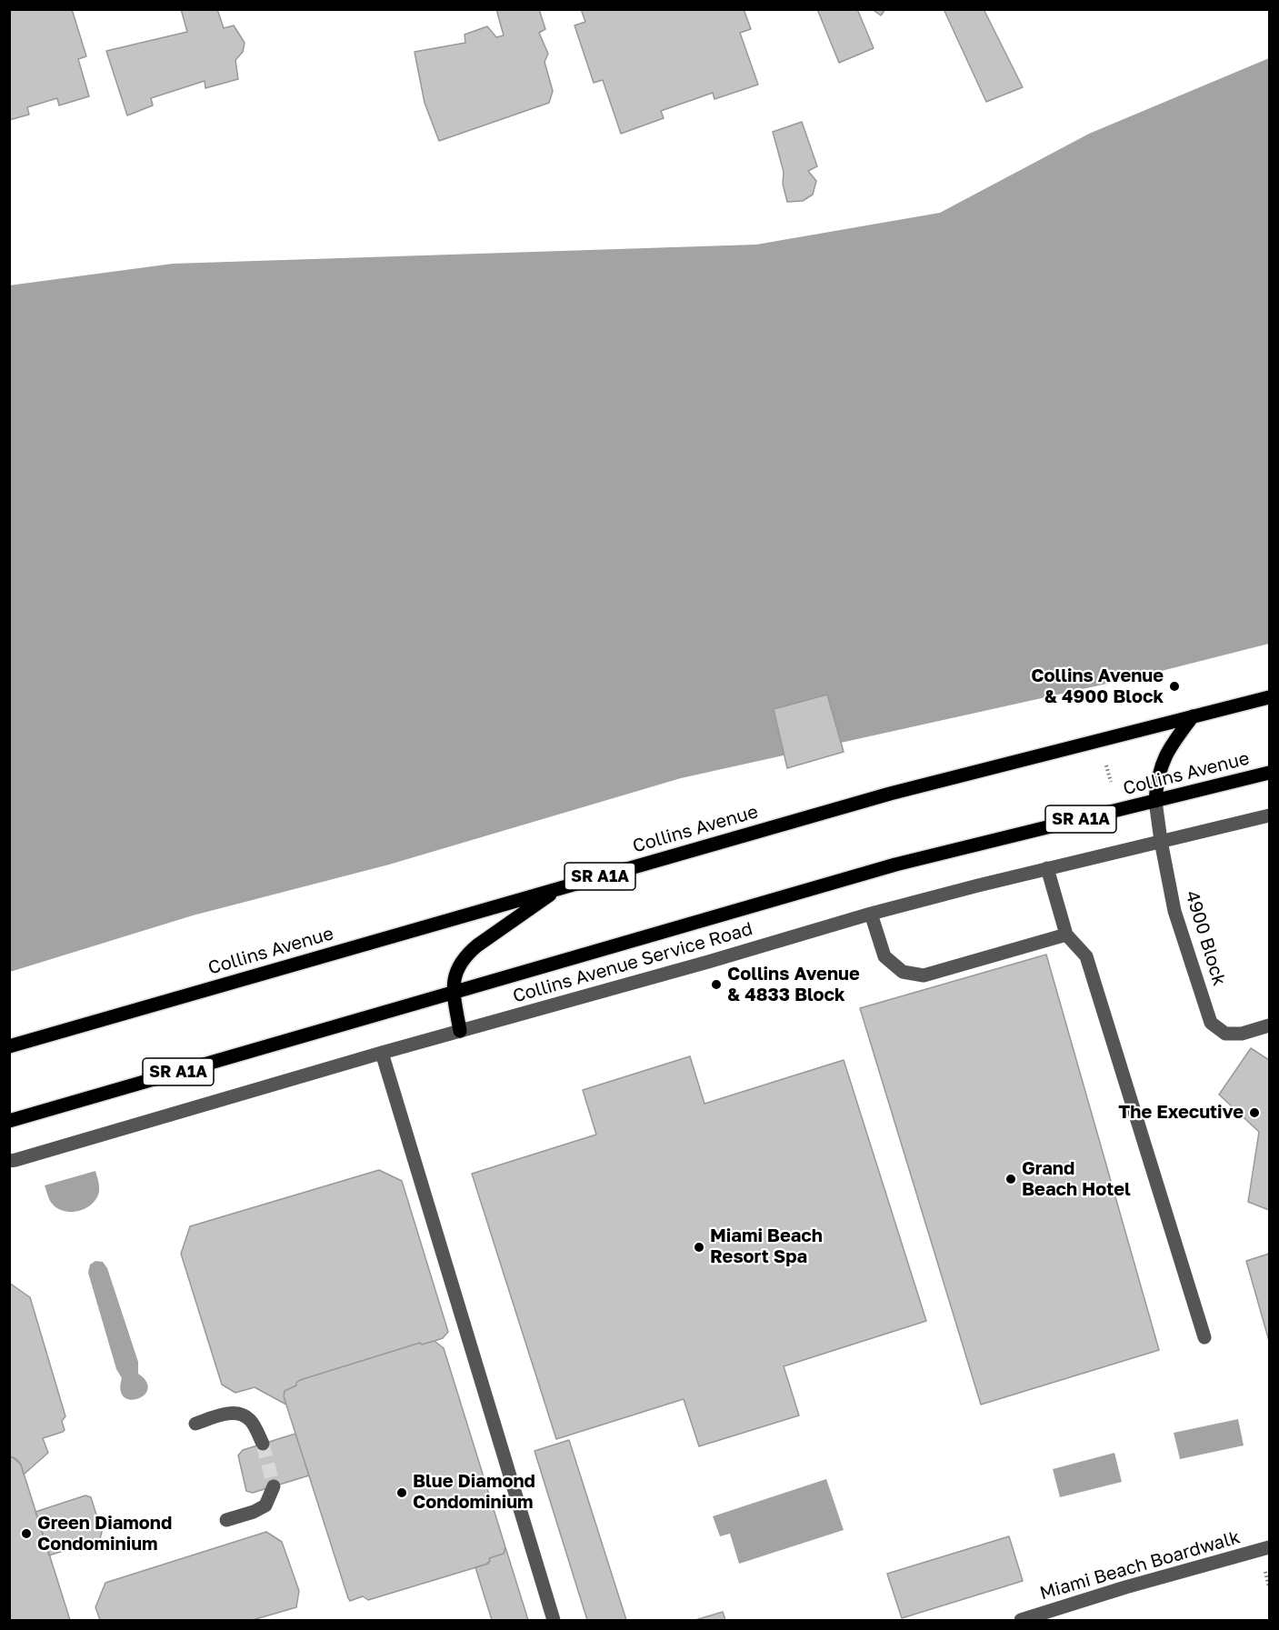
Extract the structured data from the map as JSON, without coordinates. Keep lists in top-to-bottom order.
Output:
{
  "streets": {
    "main road": ["Collins Avenue", "SR A1A"],
    "street": ["4900 Block", "Collins Avenue Service Road", "Miami Beach Boardwalk"]
  },
  "crossings": [
    ["Collins Avenue", "4900 Block"],
    ["4900 Block", "Collins Avenue Service Road"]
  ],
  "places": [
    "Collins Avenue & 4900 Block",
    "Collins Avenue & 4833 Block",
    "The Executive",
    "Grand Beach Hotel",
    "Miami Beach Resort Spa",
    "Blue Diamond Condominium",
    "Green Diamond Condominium"
  ]
}
